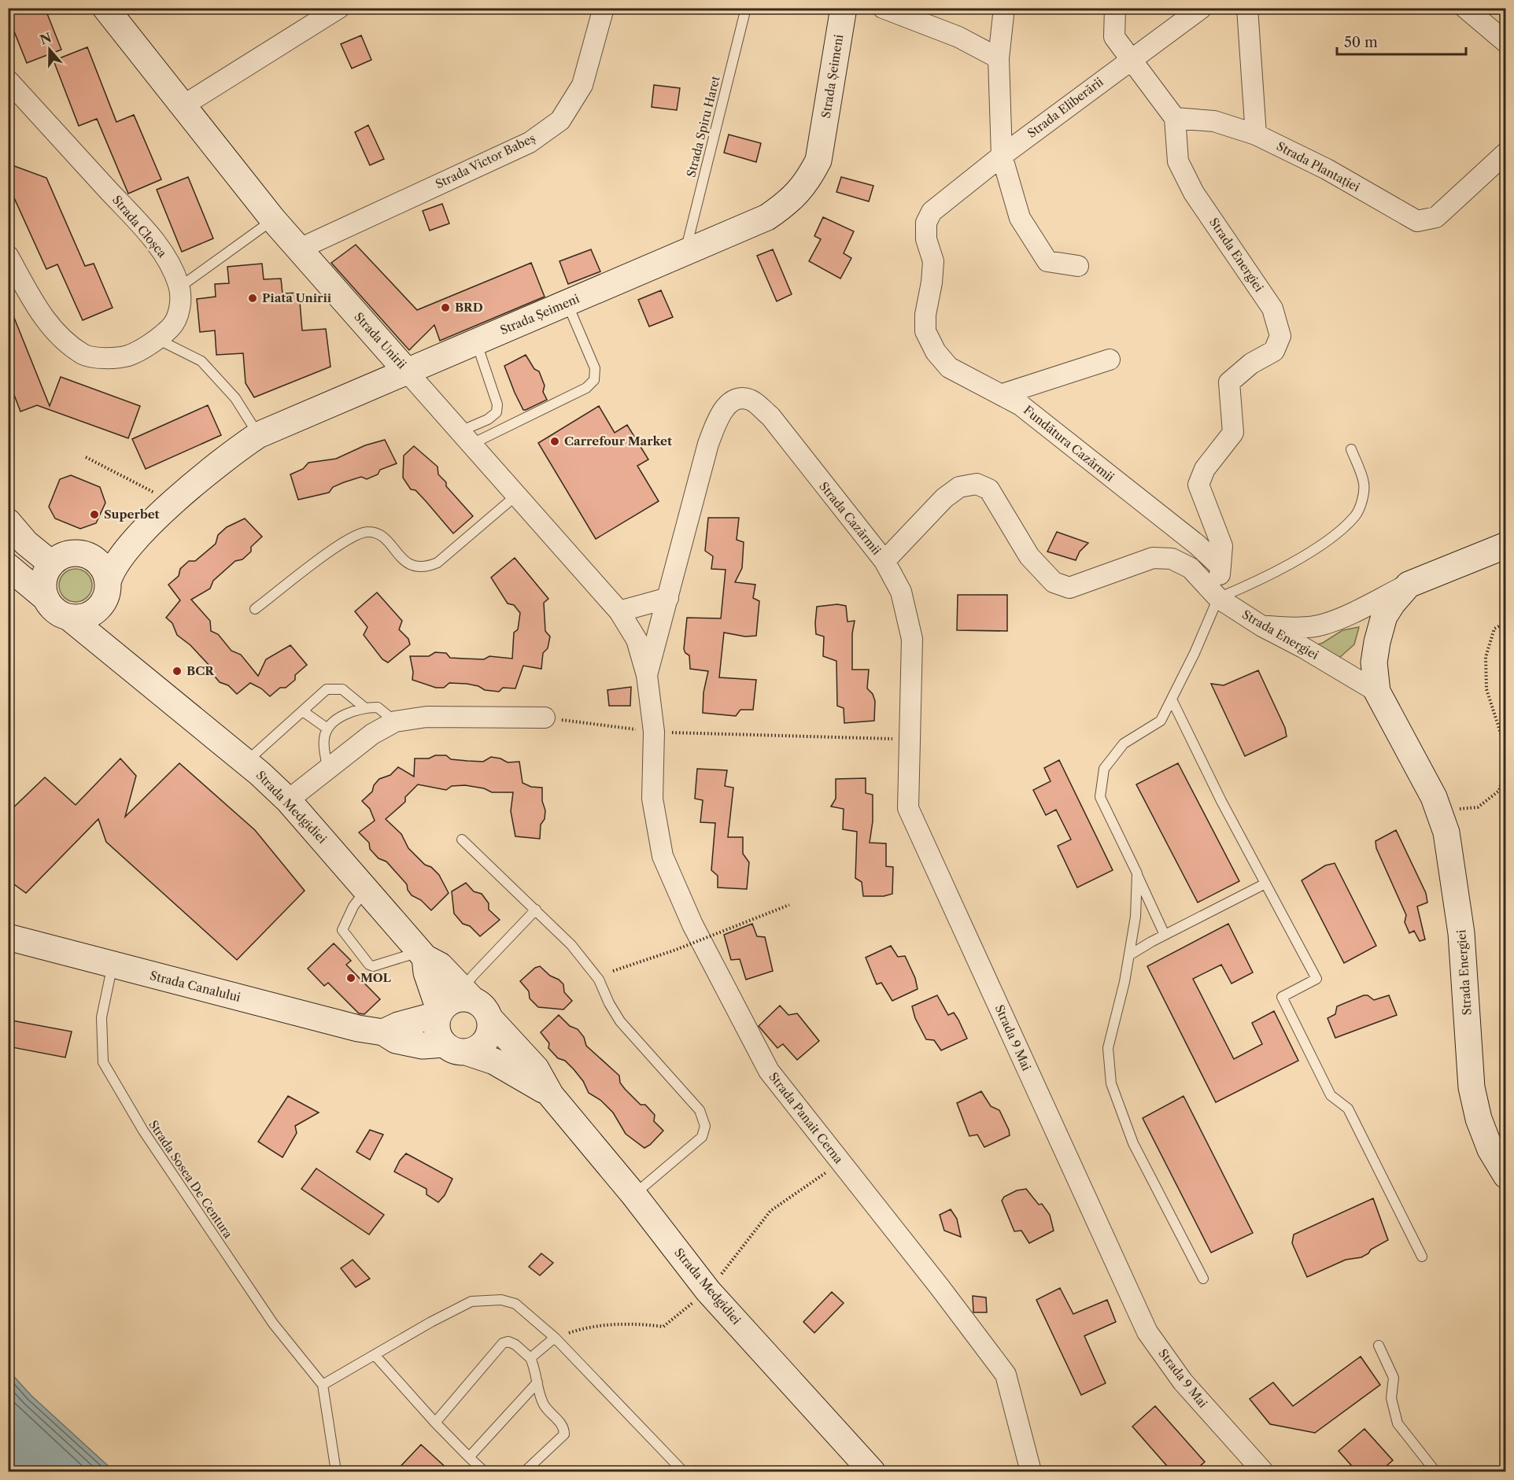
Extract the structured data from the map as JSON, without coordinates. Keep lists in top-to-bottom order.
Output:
{
  "streets": {
    "main road": [
      "Strada Șeimeni",
      "Strada Energiei",
      "Strada Unirii",
      "Strada Medgidiei",
      "Strada Canalului"
    ],
    "street": [
      "Strada Eliberării",
      "Strada Victor Babeș",
      "Strada Plantației",
      "Strada Cloșca",
      "Fundătura Cazărmii",
      "Strada Cazărmii",
      "Strada 9 Mai",
      "Strada Panait Cerna"
    ],
    "lane": ["Strada Spiru Haret", "Strada Sosea De Centura"]
  },
  "crossings": [
    ["Strada Șeimeni", "Strada Spiru Haret"],
    ["Strada Șeimeni", "Strada Unirii"],
    ["Strada Șeimeni", "Strada Medgidiei"],
    ["Strada Eliberării", "Fundătura Cazărmii"],
    ["Strada Victor Babeș", "Strada Unirii"],
    ["Strada Plantației", "Strada Energiei"],
    ["Strada Energiei", "Fundătura Cazărmii"],
    ["Strada Energiei", "Strada Cazărmii"],
    ["Strada Unirii", "Strada Cazărmii"],
    ["Strada Unirii", "Strada Panait Cerna"],
    ["Strada Cazărmii", "Strada 9 Mai"],
    ["Strada Cazărmii", "Strada Panait Cerna"],
    ["Strada Medgidiei", "Strada Canalului"],
    ["Strada Canalului", "Strada Sosea De Centura"]
  ],
  "places": [
    "Piata Unirii",
    "BRD",
    "Carrefour Market",
    "Superbet",
    "BCR",
    "MOL"
  ],
  "scale_bar": "50 m",
  "north": "top"
}
